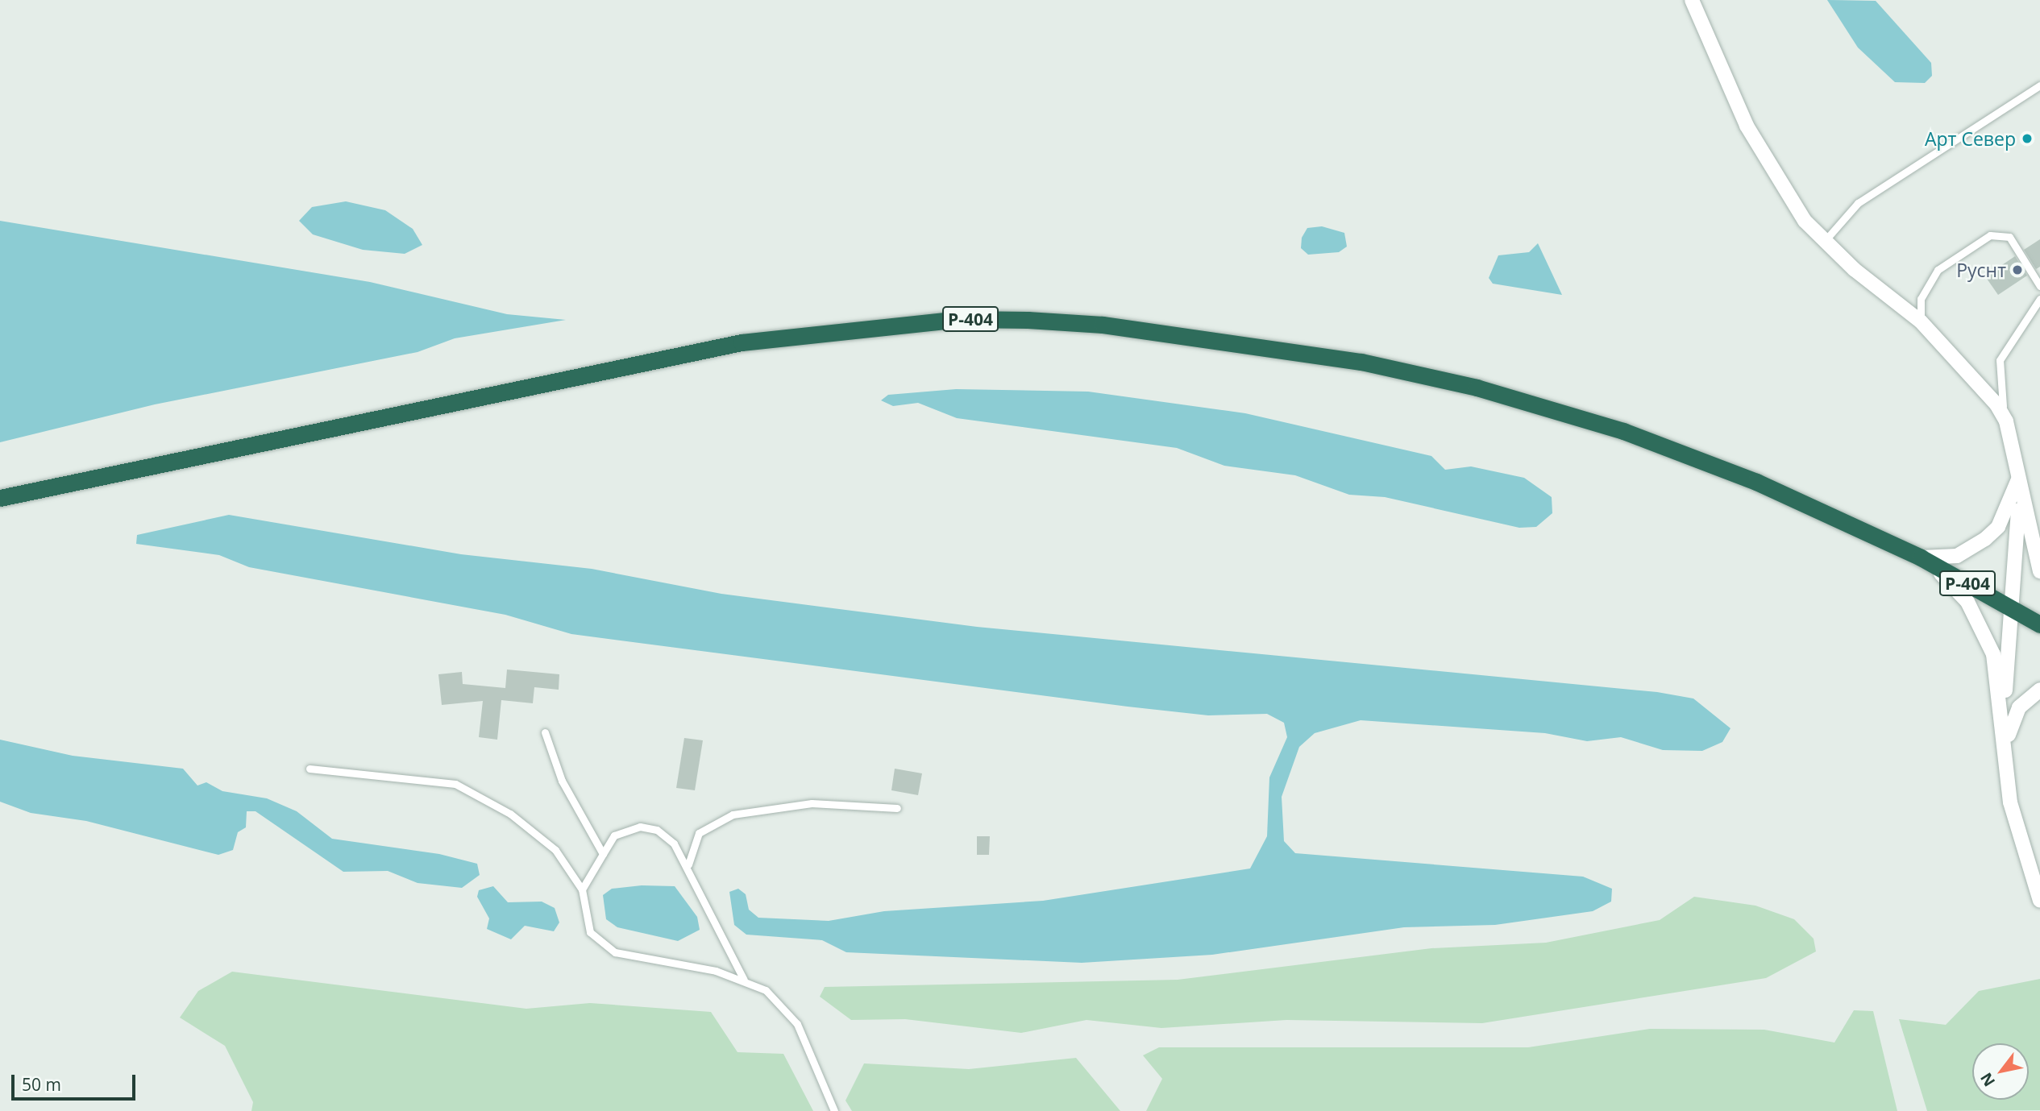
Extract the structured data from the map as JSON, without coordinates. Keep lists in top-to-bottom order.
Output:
{
  "streets": {
    "highway": ["Р-404"]
  },
  "places": ["Арт Север", "Руснт"],
  "scale_bar": "50 m",
  "north": "bottom left"
}
